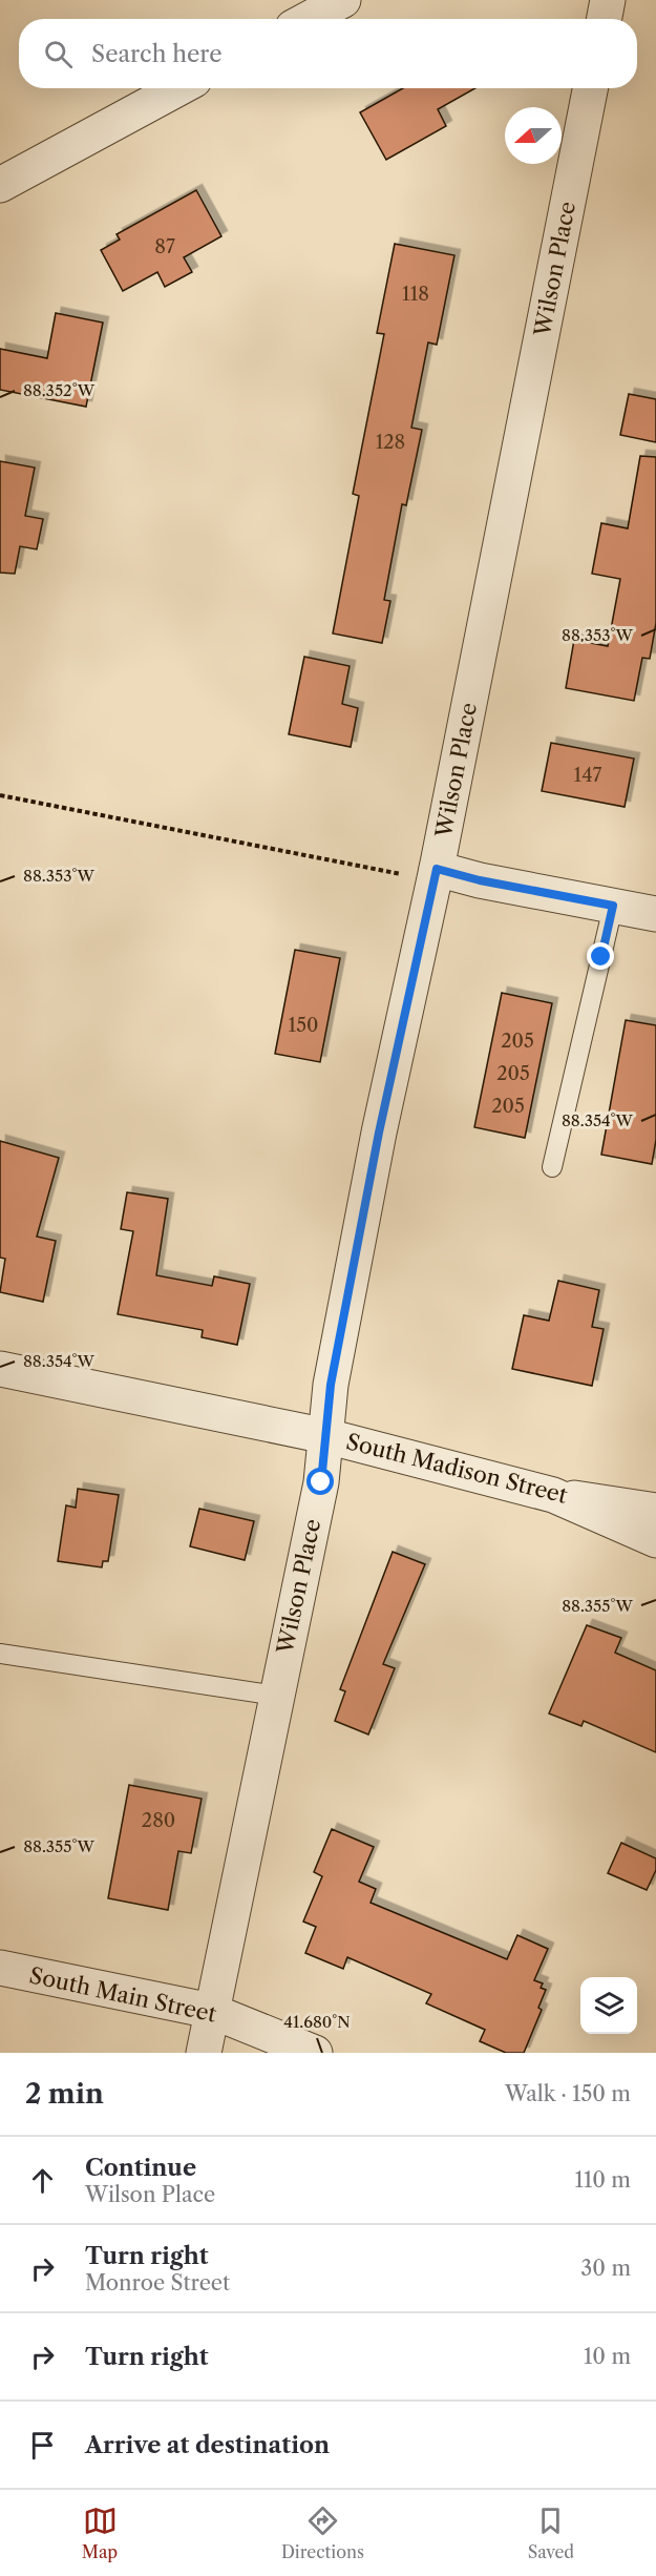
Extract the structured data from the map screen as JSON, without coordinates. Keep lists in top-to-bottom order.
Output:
{
  "streets": {
    "street": ["Wilson Place", "South Madison Street", "South Main Street"]
  },
  "crossings": [
    ["Wilson Place", "South Madison Street"],
    ["Wilson Place", "South Main Street"]
  ],
  "house_numbers": [
    "87",
    "118",
    "128",
    "147",
    "150",
    "205",
    "205",
    "205",
    "280"
  ],
  "north": "left",
  "page": {
    "search": "Search here",
    "heading": ["2 min", "Walk · 150 m"],
    "list": [
      ["Continue", "Wilson Place", "110 m"],
      ["Turn right", "Monroe Street", "30 m"],
      ["Turn right", "10 m"],
      "Arrive at destination"
    ],
    "nav": ["Map", "Directions", "Saved"]
  },
  "coordinates": [
    "88.352°W",
    "88.353°W",
    "88.354°W",
    "88.355°W",
    "41.680°N"
  ]
}
